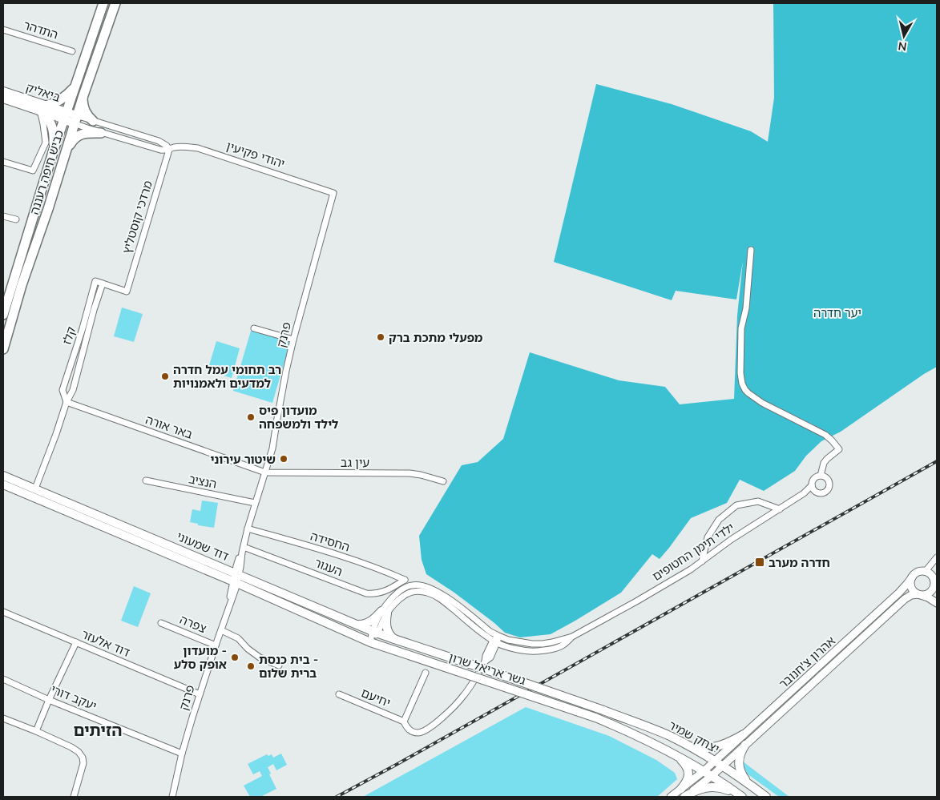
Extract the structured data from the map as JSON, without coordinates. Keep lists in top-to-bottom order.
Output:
{
  "streets": {
    "highway": ["כביש חיפה רעננה"],
    "main road": [
      "ביאליק",
      "יהודי פקיעין",
      "דוד שמעוני",
      "גשר אריאל שרון",
      "יצחק שמיר"
    ],
    "street": [
      "התדהר",
      "מרדכי קוסטליץ",
      "פרנק",
      "קלז",
      "באר אורה",
      "עין גב",
      "הנציב",
      "החסידה",
      "ילדי תימן החטופים",
      "העגור",
      "צפרה",
      "דוד אלעזר",
      "אהרון צ'חנובר",
      "יעקב דורי",
      "יחיעם"
    ]
  },
  "crossings": [
    ["ביאליק", "יהודי פקיעין"],
    ["ביאליק", "כביש חיפה רעננה"],
    ["יהודי פקיעין", "כביש חיפה רעננה"],
    ["יהודי פקיעין", "מרדכי קוסטליץ"],
    ["יהודי פקיעין", "פרנק"],
    ["מרדכי קוסטליץ", "קלז"],
    ["פרנק", "באר אורה"],
    ["פרנק", "עין גב"],
    ["פרנק", "הנציב"],
    ["פרנק", "החסידה"],
    ["פרנק", "דוד שמעוני"],
    ["פרנק", "העגור"],
    ["פרנק", "צפרה"],
    ["פרנק", "דוד אלעזר"],
    ["פרנק", "יעקב דורי"],
    ["קלז", "באר אורה"],
    ["קלז", "דוד שמעוני"],
    ["באר אורה", "עין גב"],
    ["החסידה", "העגור"],
    ["דוד שמעוני", "ילדי תימן החטופים"],
    ["דוד שמעוני", "גשר אריאל שרון"],
    ["ילדי תימן החטופים", "גשר אריאל שרון"],
    ["ילדי תימן החטופים", "יחיעם"],
    ["אהרון צ'חנובר", "יצחק שמיר"],
    ["גשר אריאל שרון", "יצחק שמיר"]
  ],
  "districts": ["הזיתים"],
  "parks": ["יער חדרה"],
  "places": {
    "other": [
      "מפעלי מתכת ברק",
      "רב תחומי עמל חדרה למדעים ולאמנויות",
      "מועדון פיס לילד ולמשפחה",
      "שיטור עירוני",
      "מועדון - אופק סלע",
      "בית כנסת - ברית שלום"
    ],
    "transit": ["חדרה מערב"]
  },
  "north": "bottom"
}
